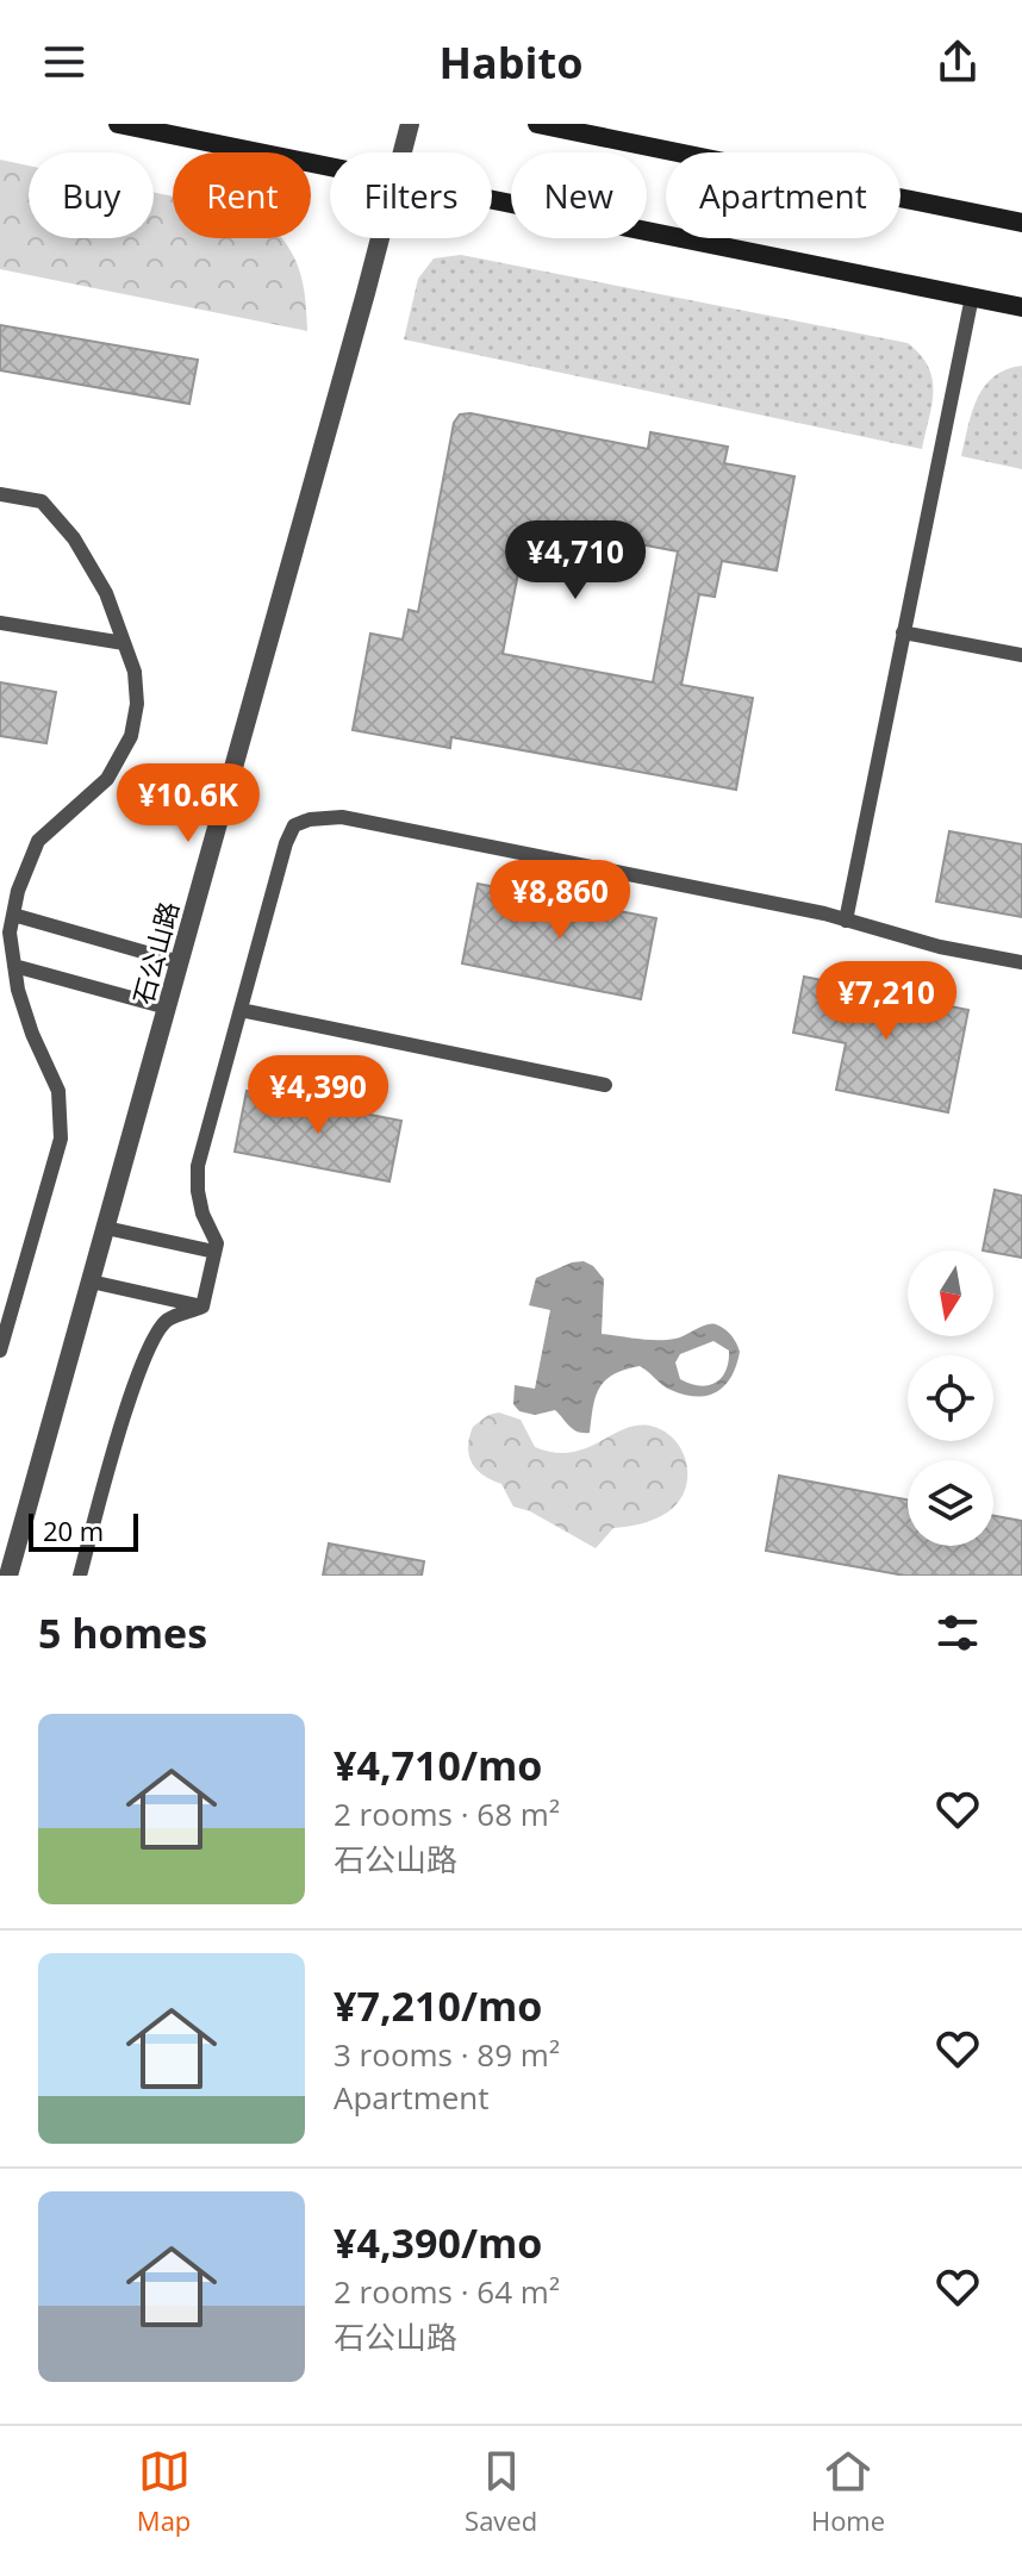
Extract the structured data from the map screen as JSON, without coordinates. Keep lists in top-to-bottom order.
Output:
{
  "streets": {
    "street": ["石公山路"]
  },
  "scale_bar": "20 m",
  "north": "bottom",
  "page": {
    "header": "Habito",
    "chip": [
      "Buy",
      "Rent",
      "Filters",
      "New",
      "Apartment"
    ],
    "price": [
      "¥4,710",
      "¥10.6K",
      "¥8,860",
      "¥7,210",
      "¥4,390"
    ],
    "scale": "20 m",
    "heading": "5 homes",
    "list": [
      {
        "name": "¥4,710/mo",
        "note": "2 rooms · 68 m² · 石公山路"
      },
      {
        "name": "¥7,210/mo",
        "note": "3 rooms · 89 m² · Apartment"
      },
      {
        "name": "¥4,390/mo",
        "note": "2 rooms · 64 m² · 石公山路"
      }
    ],
    "tabs": ["Map", "Saved", "Home"]
  }
}
